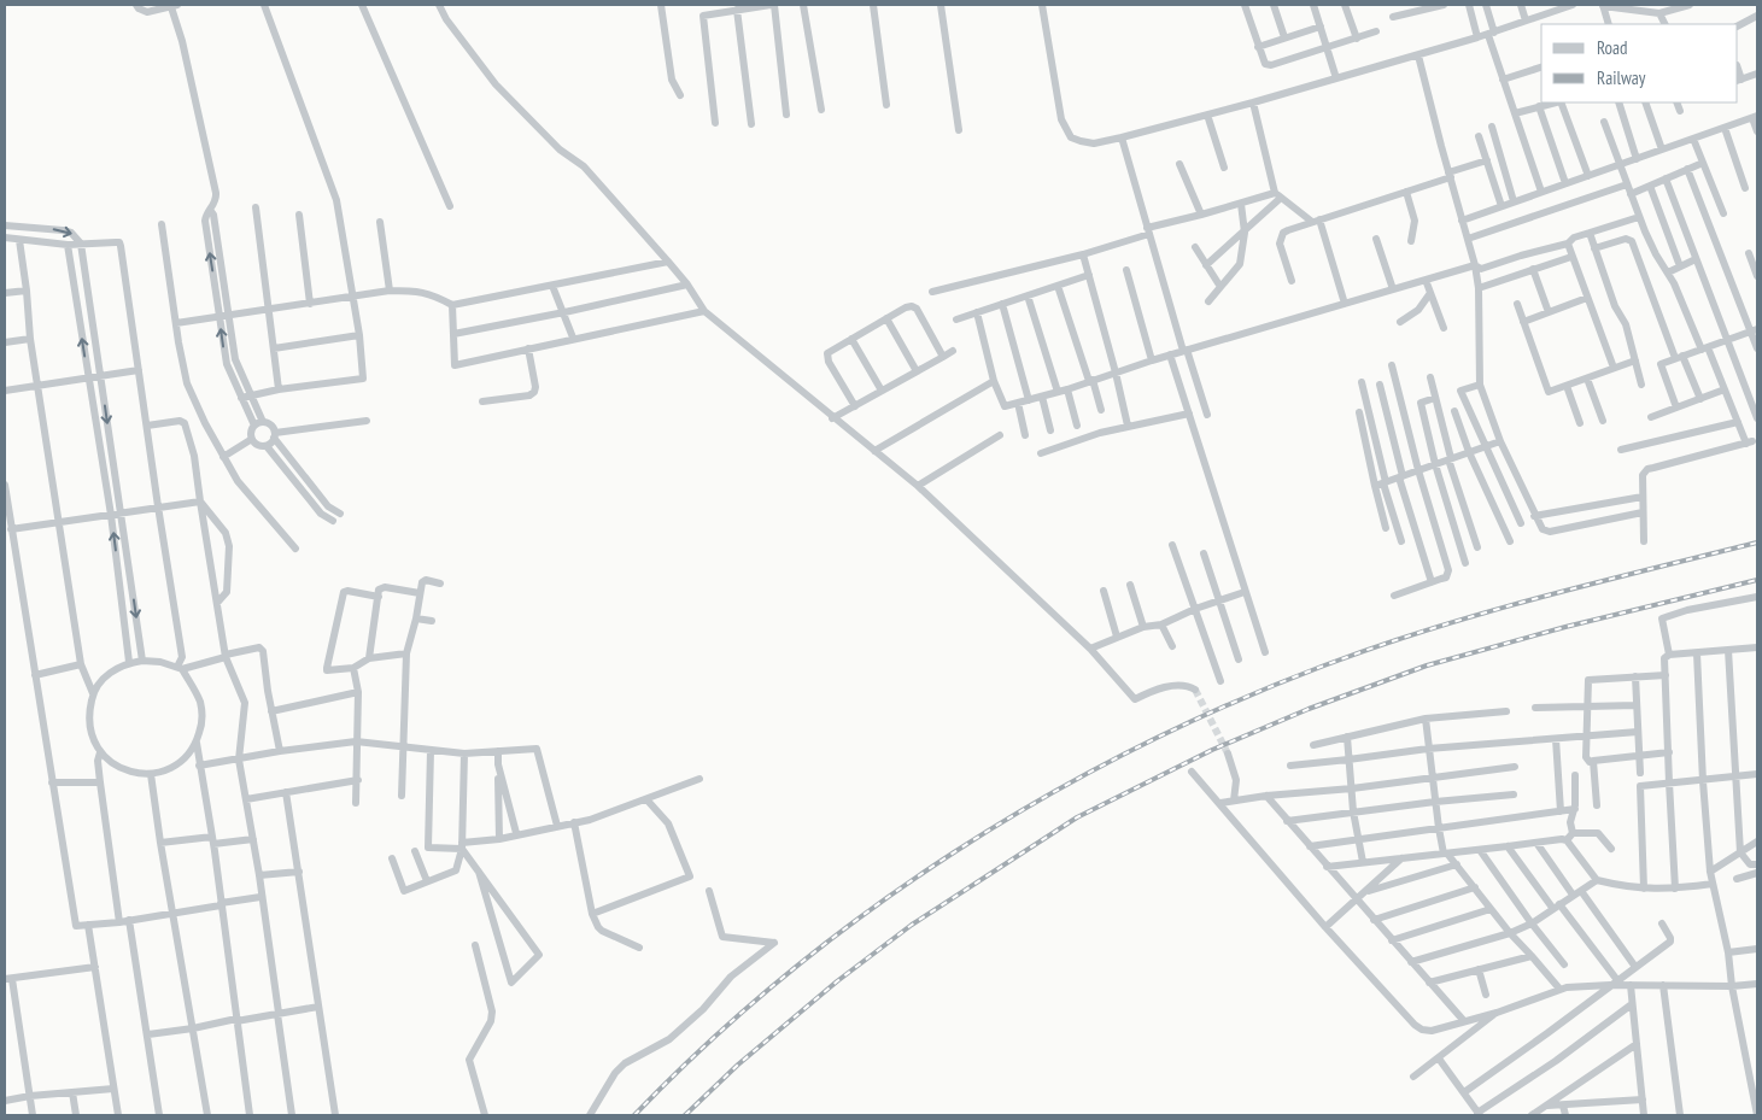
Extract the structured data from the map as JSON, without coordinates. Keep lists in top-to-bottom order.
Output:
{
  "legend": ["Road", "Railway"]
}
